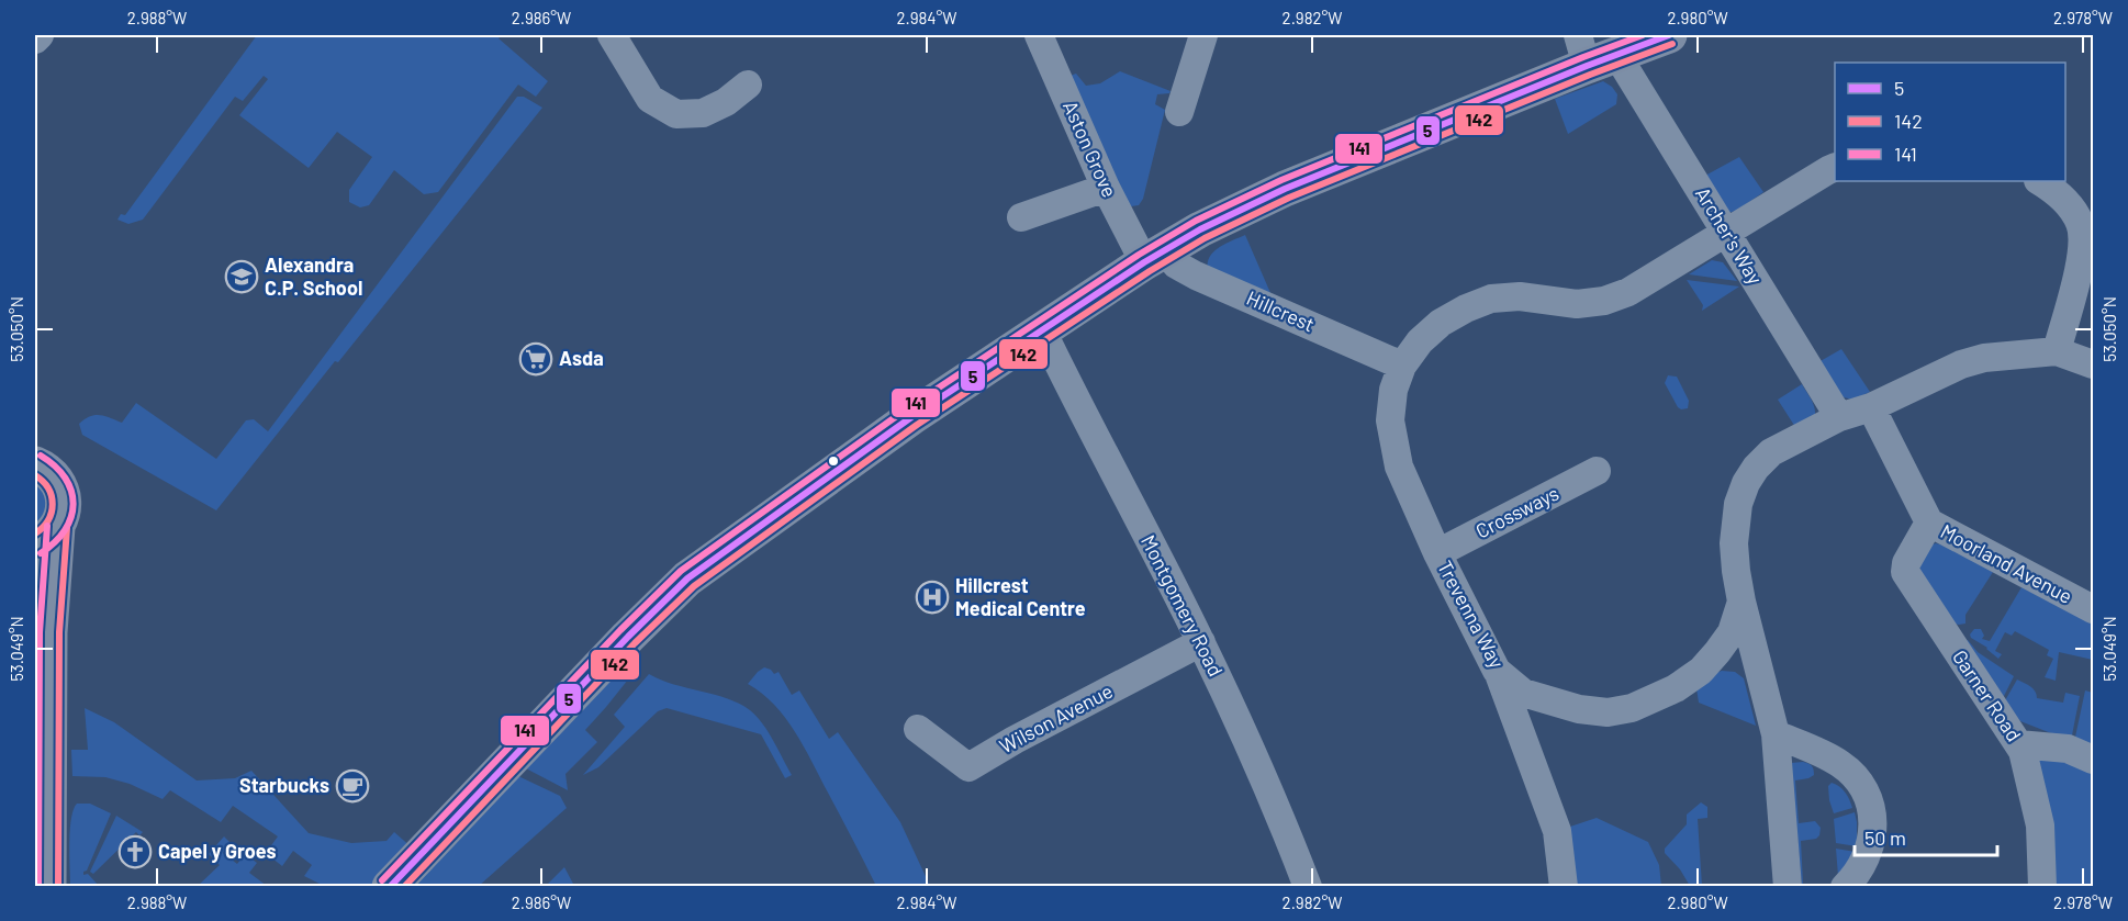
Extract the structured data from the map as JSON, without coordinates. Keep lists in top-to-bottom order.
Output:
{
  "streets": {
    "street": [
      "Aston Grove",
      "Archer's Way",
      "Hillcrest",
      "Crossways",
      "Moorland Avenue",
      "Montgomery Road",
      "Trevenna Way",
      "Garner Road",
      "Wilson Avenue"
    ]
  },
  "crossings": [
    ["Aston Grove", "Hillcrest"],
    ["Archer's Way", "Trevenna Way"],
    ["Hillcrest", "Trevenna Way"],
    ["Crossways", "Trevenna Way"],
    ["Moorland Avenue", "Trevenna Way"],
    ["Moorland Avenue", "Garner Road"],
    ["Montgomery Road", "Wilson Avenue"]
  ],
  "places": {
    "school or university": ["Alexandra C.P. School"],
    "supermarket": ["Asda"],
    "hospital": ["Hillcrest Medical Centre"],
    "cafe": ["Starbucks"],
    "church": ["Capel y Groes"]
  },
  "lines": ["transit line 5", "transit line 141", "transit line 142"],
  "legend": ["5", "142", "141"],
  "scale_bar": "50 m",
  "coordinates": [
    "2.988°W",
    "2.986°W",
    "2.984°W",
    "2.982°W",
    "2.980°W",
    "2.978°W",
    "53.050°N",
    "53.049°N"
  ]
}
